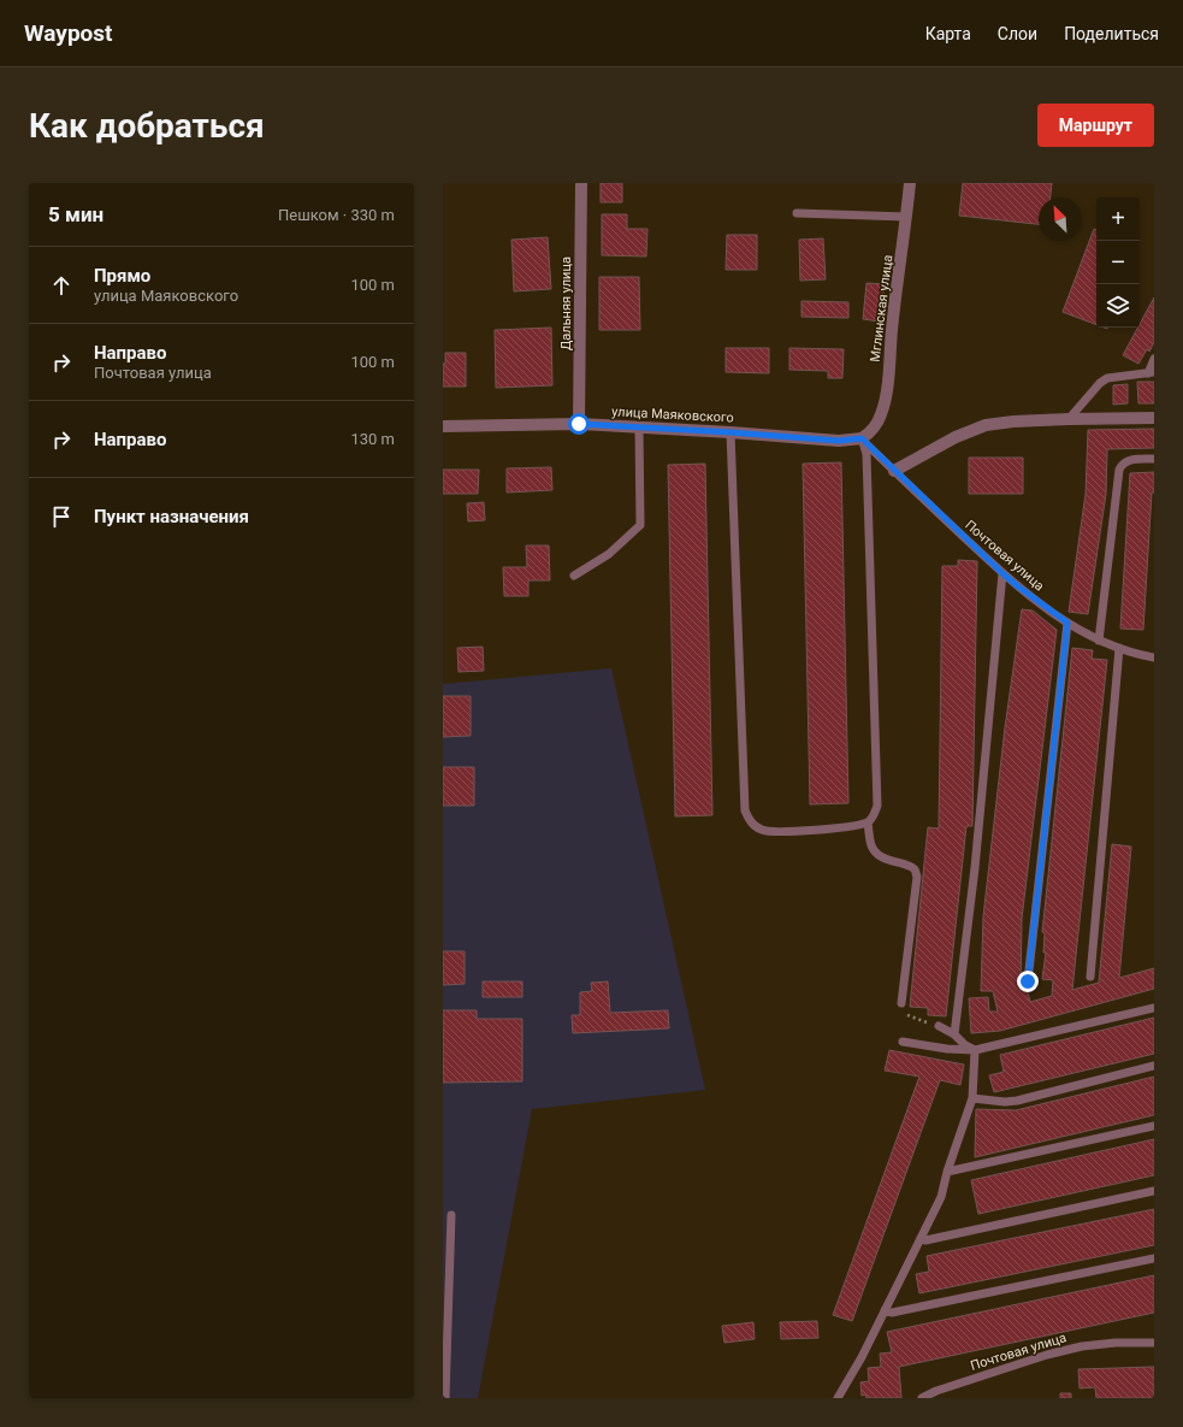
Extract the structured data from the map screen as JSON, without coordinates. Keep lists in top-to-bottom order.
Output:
{
  "streets": {
    "street": ["Дальняя улица", "Мглинская улица", "улица Маяковского"],
    "lane": ["Почтовая улица"]
  },
  "crossings": [
    ["Дальняя улица", "улица Маяковского"],
    ["Мглинская улица", "улица Маяковского"],
    ["Мглинская улица", "Почтовая улица"],
    ["улица Маяковского", "Почтовая улица"]
  ],
  "north": "top left",
  "page": {
    "header": "Waypost",
    "nav": ["Карта", "Слои", "Поделиться"],
    "buttons": "Маршрут",
    "title": "Как добраться",
    "heading": ["5 мин", "Пешком · 330 m"],
    "map_buttons": ["+", "−"],
    "list": [
      ["Прямо", "улица Маяковского", "100 m"],
      ["Направо", "Почтовая улица", "100 m"],
      ["Направо", "130 m"],
      "Пункт назначения"
    ]
  }
}
